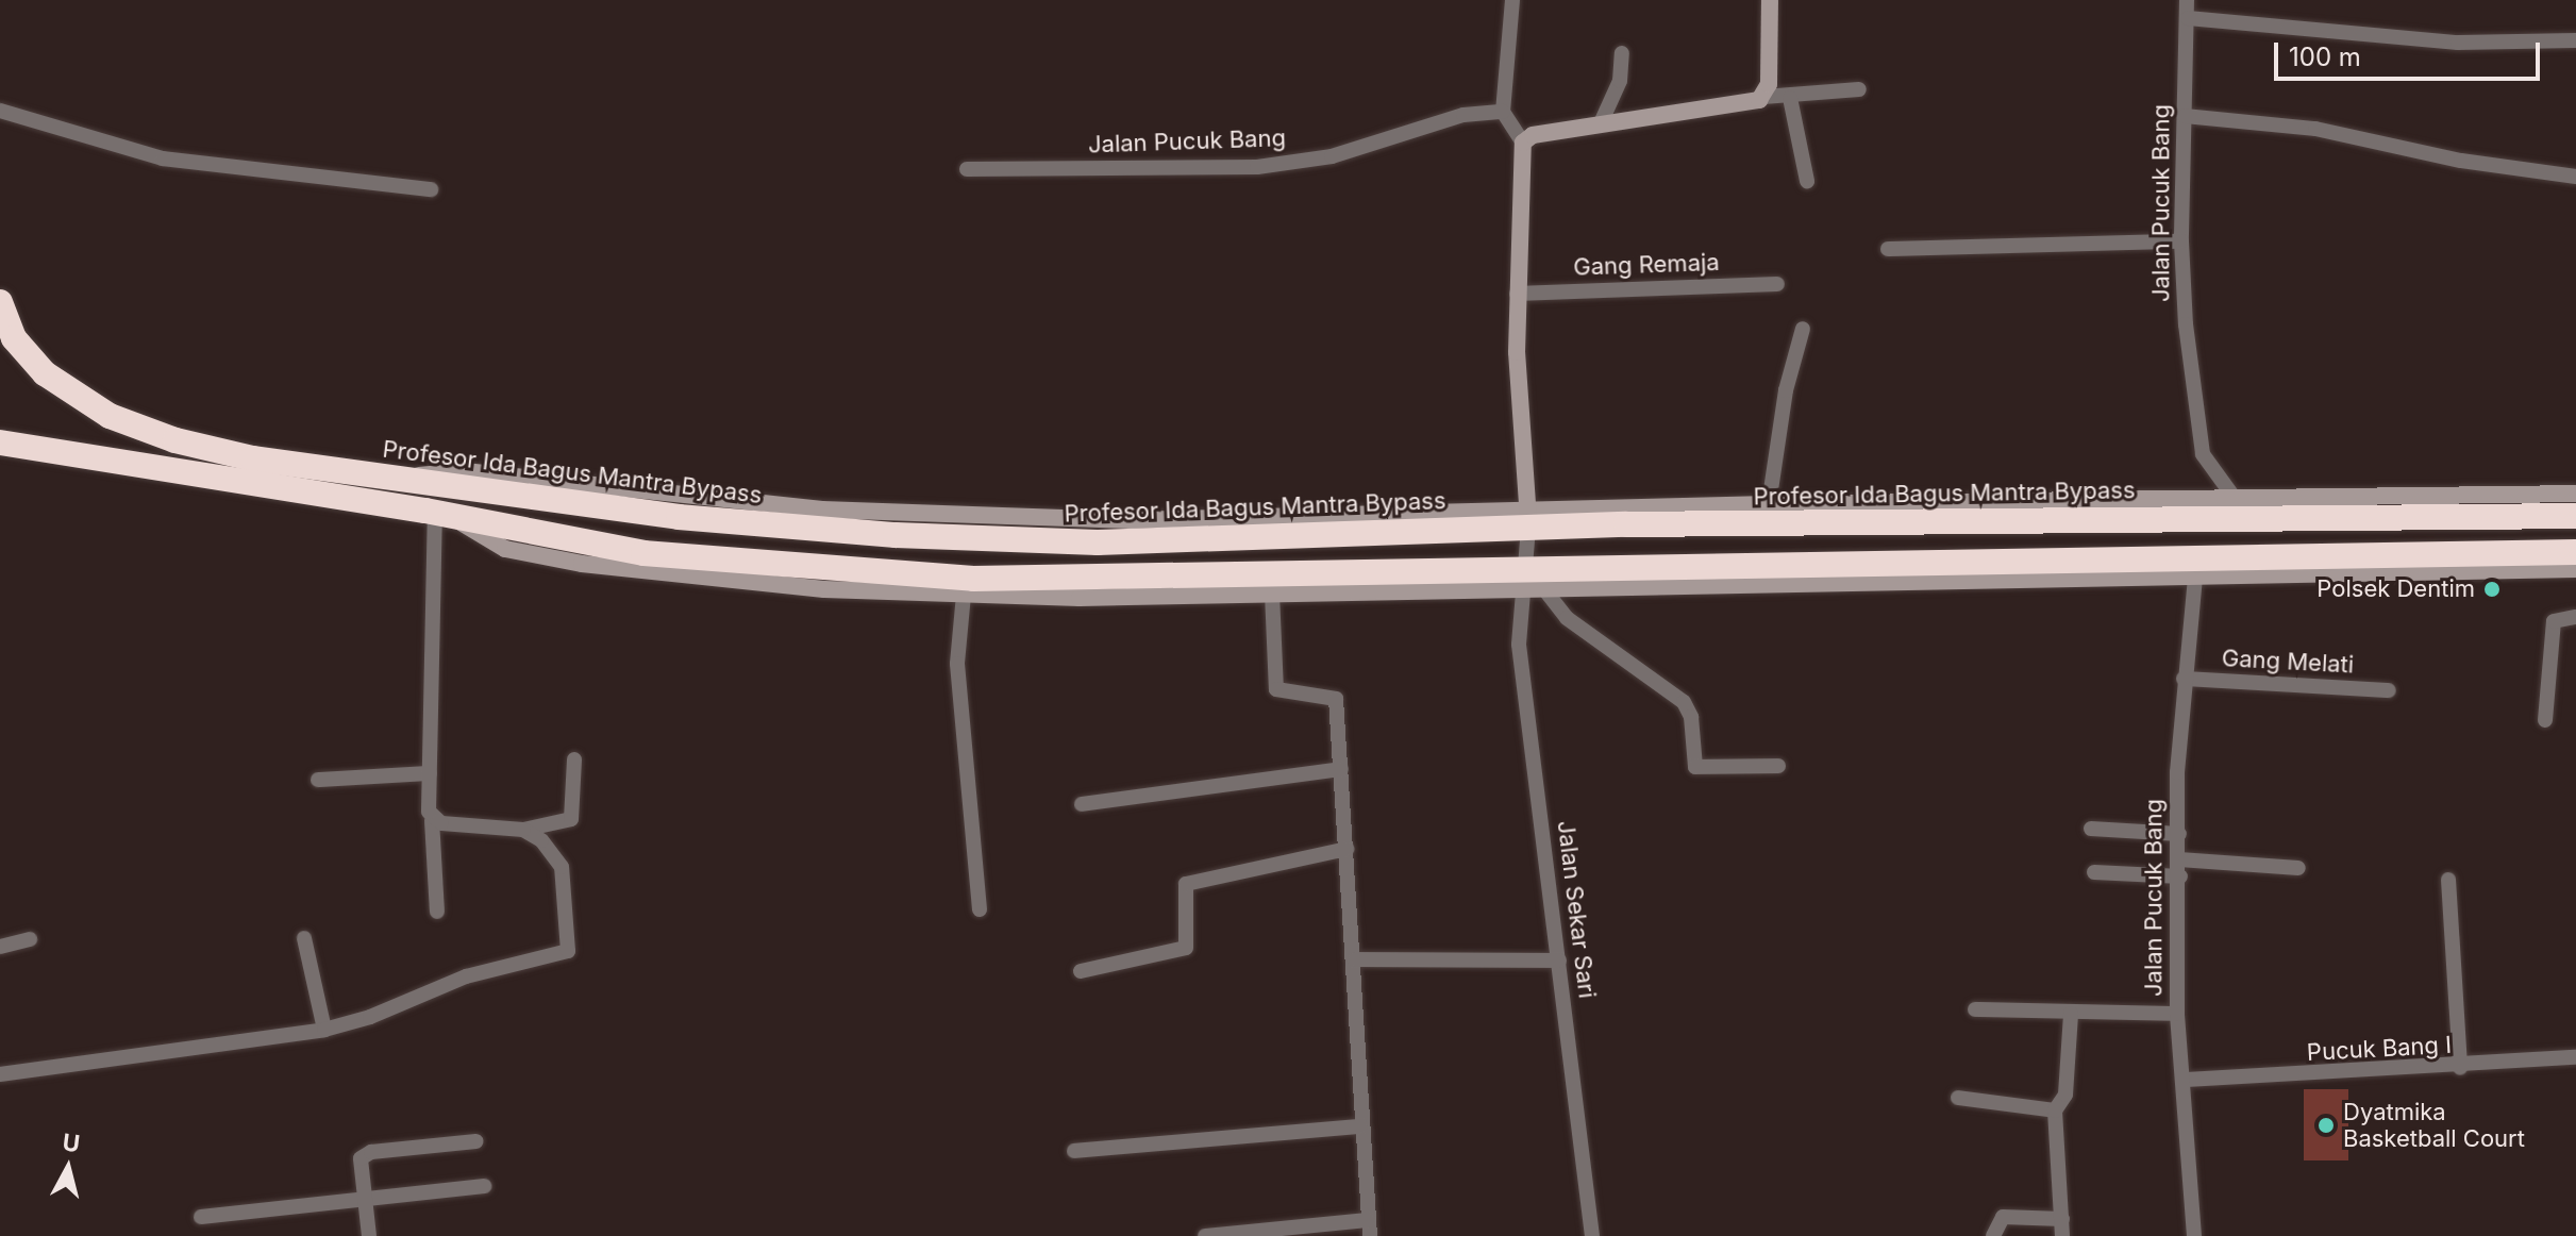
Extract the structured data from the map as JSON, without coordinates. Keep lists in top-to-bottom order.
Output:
{
  "streets": {
    "highway": ["Profesor Ida Bagus Mantra Bypass"],
    "street": [
      "Jalan Pucuk Bang",
      "Gang Remaja",
      "Gang Melati",
      "Jalan Sekar Sari",
      "Pucuk Bang I"
    ]
  },
  "crossings": [
    ["Jalan Pucuk Bang", "Gang Melati"],
    ["Jalan Pucuk Bang", "Pucuk Bang I"],
    ["Profesor Ida Bagus Mantra Bypass", "Jalan Sekar Sari"]
  ],
  "places": ["Polsek Dentim", "Dyatmika Basketball Court"],
  "scale_bar": "100 m",
  "north": "top"
}
